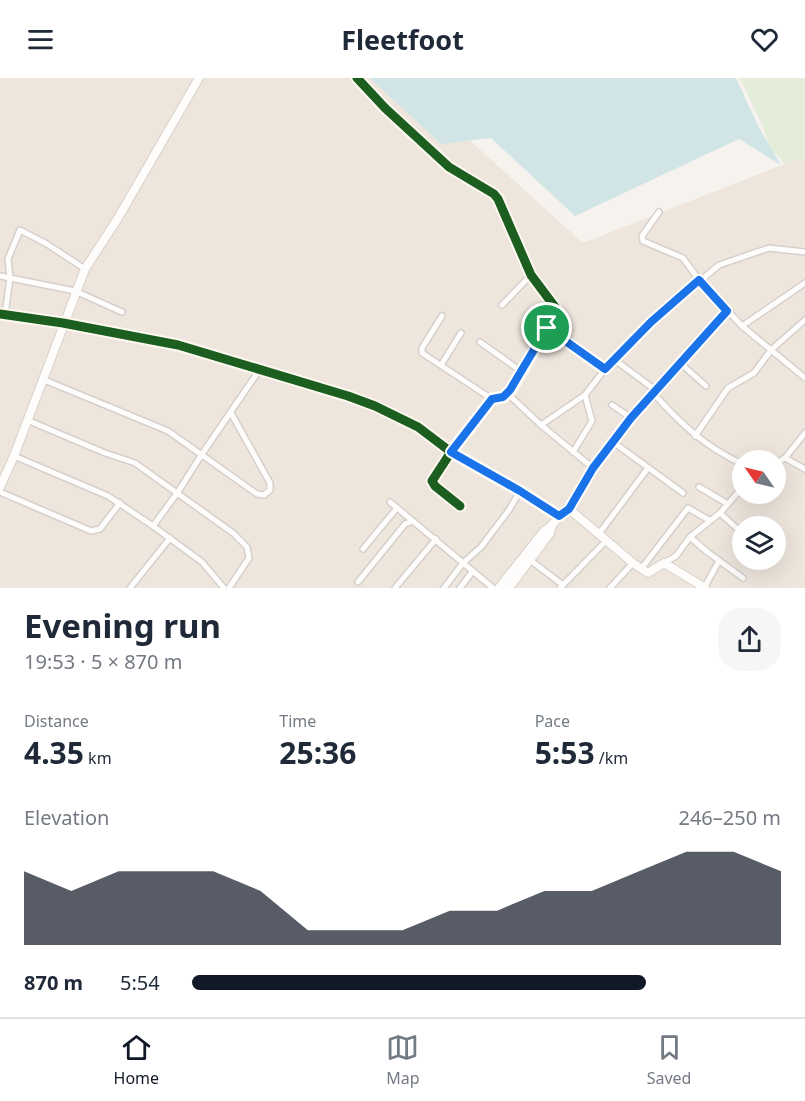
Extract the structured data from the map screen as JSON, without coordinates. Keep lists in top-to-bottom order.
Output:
{
  "north": "top left",
  "page": {
    "header": "Fleetfoot",
    "heading": ["Evening run", "19:53 · 5 × 870 m"],
    "stats": [
      ["Distance", "4.35 km"],
      ["Time", "25:36"],
      ["Pace", "5:53 /km"]
    ],
    "chart": ["Elevation", "246–250 m"],
    "list": [
      {
        "name": "870 m",
        "note": "5:54"
      }
    ],
    "tabs": ["Home", "Map", "Saved"]
  }
}
